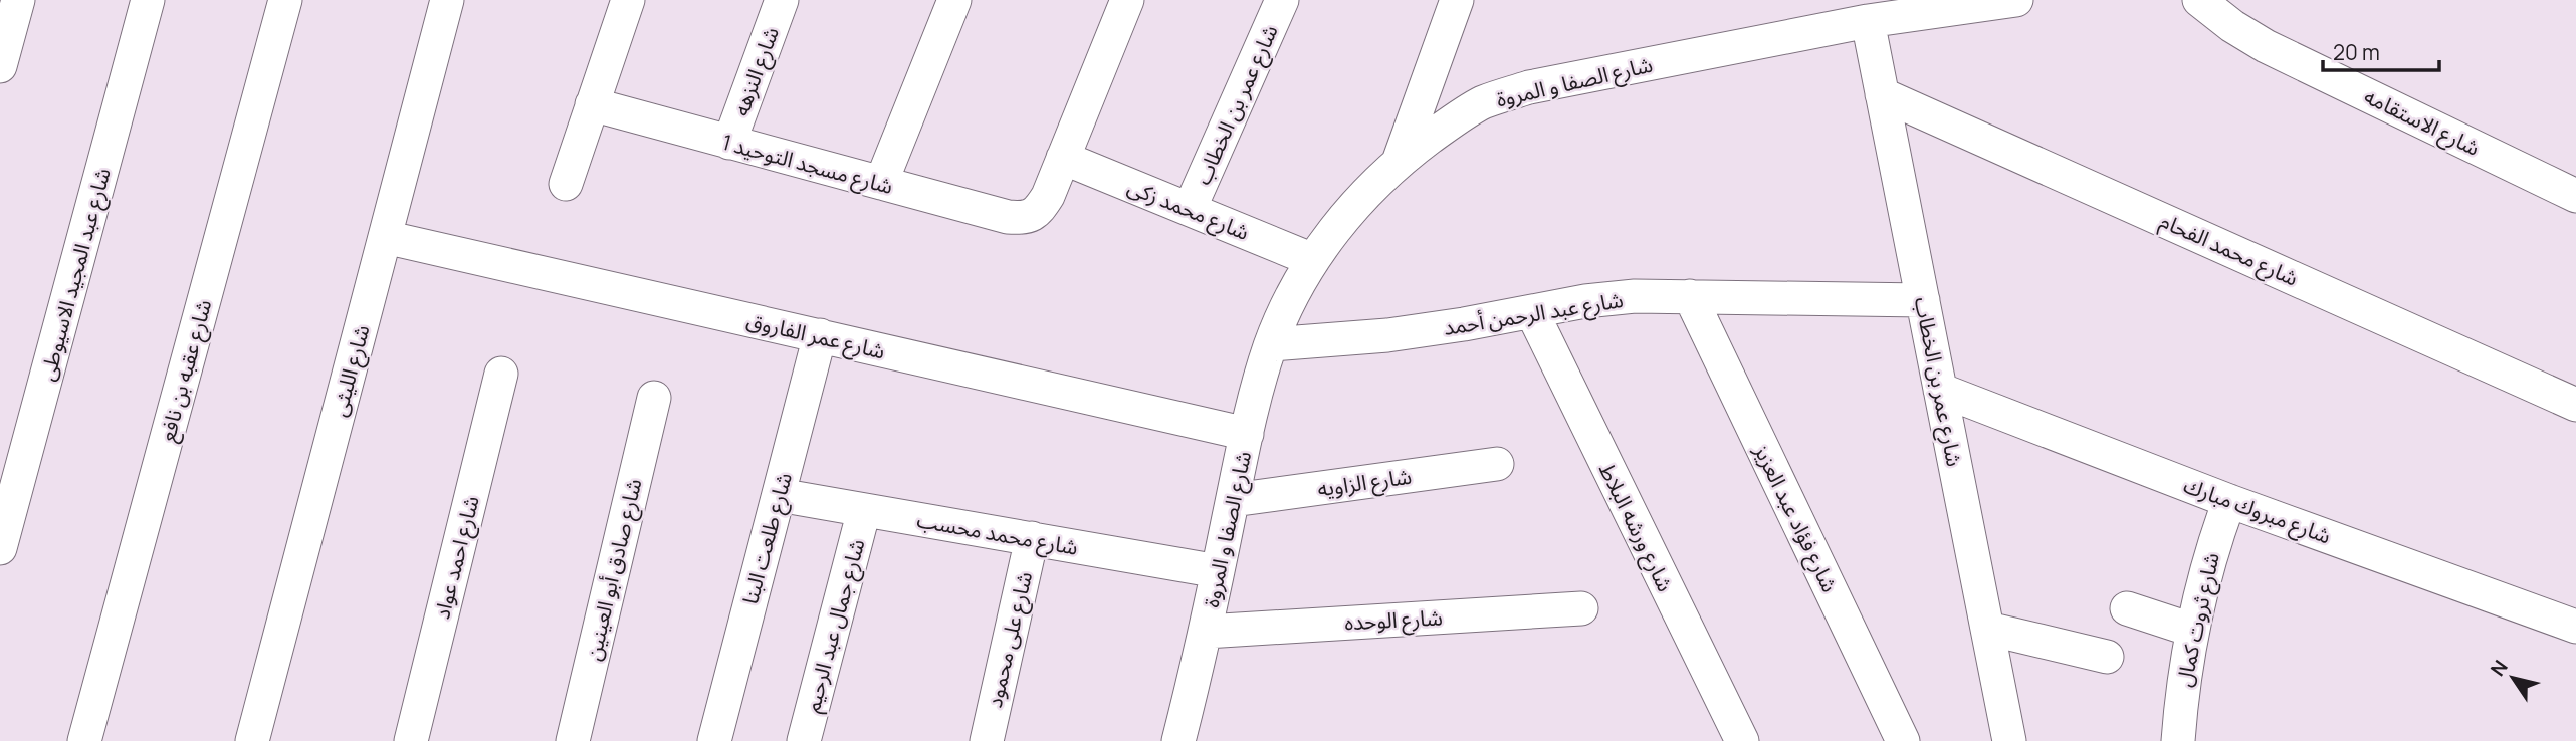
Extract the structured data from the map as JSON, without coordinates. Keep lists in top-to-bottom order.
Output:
{
  "streets": {
    "street": [
      "شارع النزهه",
      "شارع الصفا و المروة",
      "شارع عمر بن الخطاب",
      "شارع الاستقامه",
      "شارع مسجد التوحيد 1",
      "شارع محمد زكى",
      "شارع محمد الفحام",
      "شارع عبد المجيد الاسيوطى",
      "شارع عبد الرحمن أحمد",
      "شارع عمر الفاروق",
      "شارع عقبه بن نافع",
      "شارع الليثى",
      "شارع الزاويه",
      "شارع مبروك مبارك",
      "شارع فؤاد عبد العزيز",
      "شارع ورشه البلاط",
      "شارع محمد محسب",
      "شارع طلعت البنا",
      "شارع احمد عواد",
      "شارع صادق أبو العينين",
      "شارع الوحده",
      "شارع ثروت كمال",
      "شارع جمال عبد الرحيم",
      "شارع على محمود"
    ]
  },
  "crossings": [
    ["شارع النزهه", "شارع مسجد التوحيد 1"],
    ["شارع الصفا و المروة", "شارع عمر بن الخطاب"],
    ["شارع الصفا و المروة", "شارع محمد زكى"],
    ["شارع الصفا و المروة", "شارع عبد الرحمن أحمد"],
    ["شارع الصفا و المروة", "شارع عمر الفاروق"],
    ["شارع الصفا و المروة", "شارع الزاويه"],
    ["شارع الصفا و المروة", "شارع محمد محسب"],
    ["شارع الصفا و المروة", "شارع الوحده"],
    ["شارع عمر بن الخطاب", "شارع محمد زكى"],
    ["شارع عمر بن الخطاب", "شارع محمد الفحام"],
    ["شارع عمر بن الخطاب", "شارع عبد الرحمن أحمد"],
    ["شارع عمر بن الخطاب", "شارع مبروك مبارك"],
    ["شارع مسجد التوحيد 1", "شارع محمد زكى"],
    ["شارع عبد الرحمن أحمد", "شارع فؤاد عبد العزيز"],
    ["شارع عبد الرحمن أحمد", "شارع ورشه البلاط"],
    ["شارع عمر الفاروق", "شارع الليثى"],
    ["شارع عمر الفاروق", "شارع طلعت البنا"],
    ["شارع مبروك مبارك", "شارع ثروت كمال"],
    ["شارع محمد محسب", "شارع طلعت البنا"],
    ["شارع محمد محسب", "شارع جمال عبد الرحيم"],
    ["شارع محمد محسب", "شارع على محمود"]
  ],
  "scale_bar": "20 m",
  "north": "top left"
}
